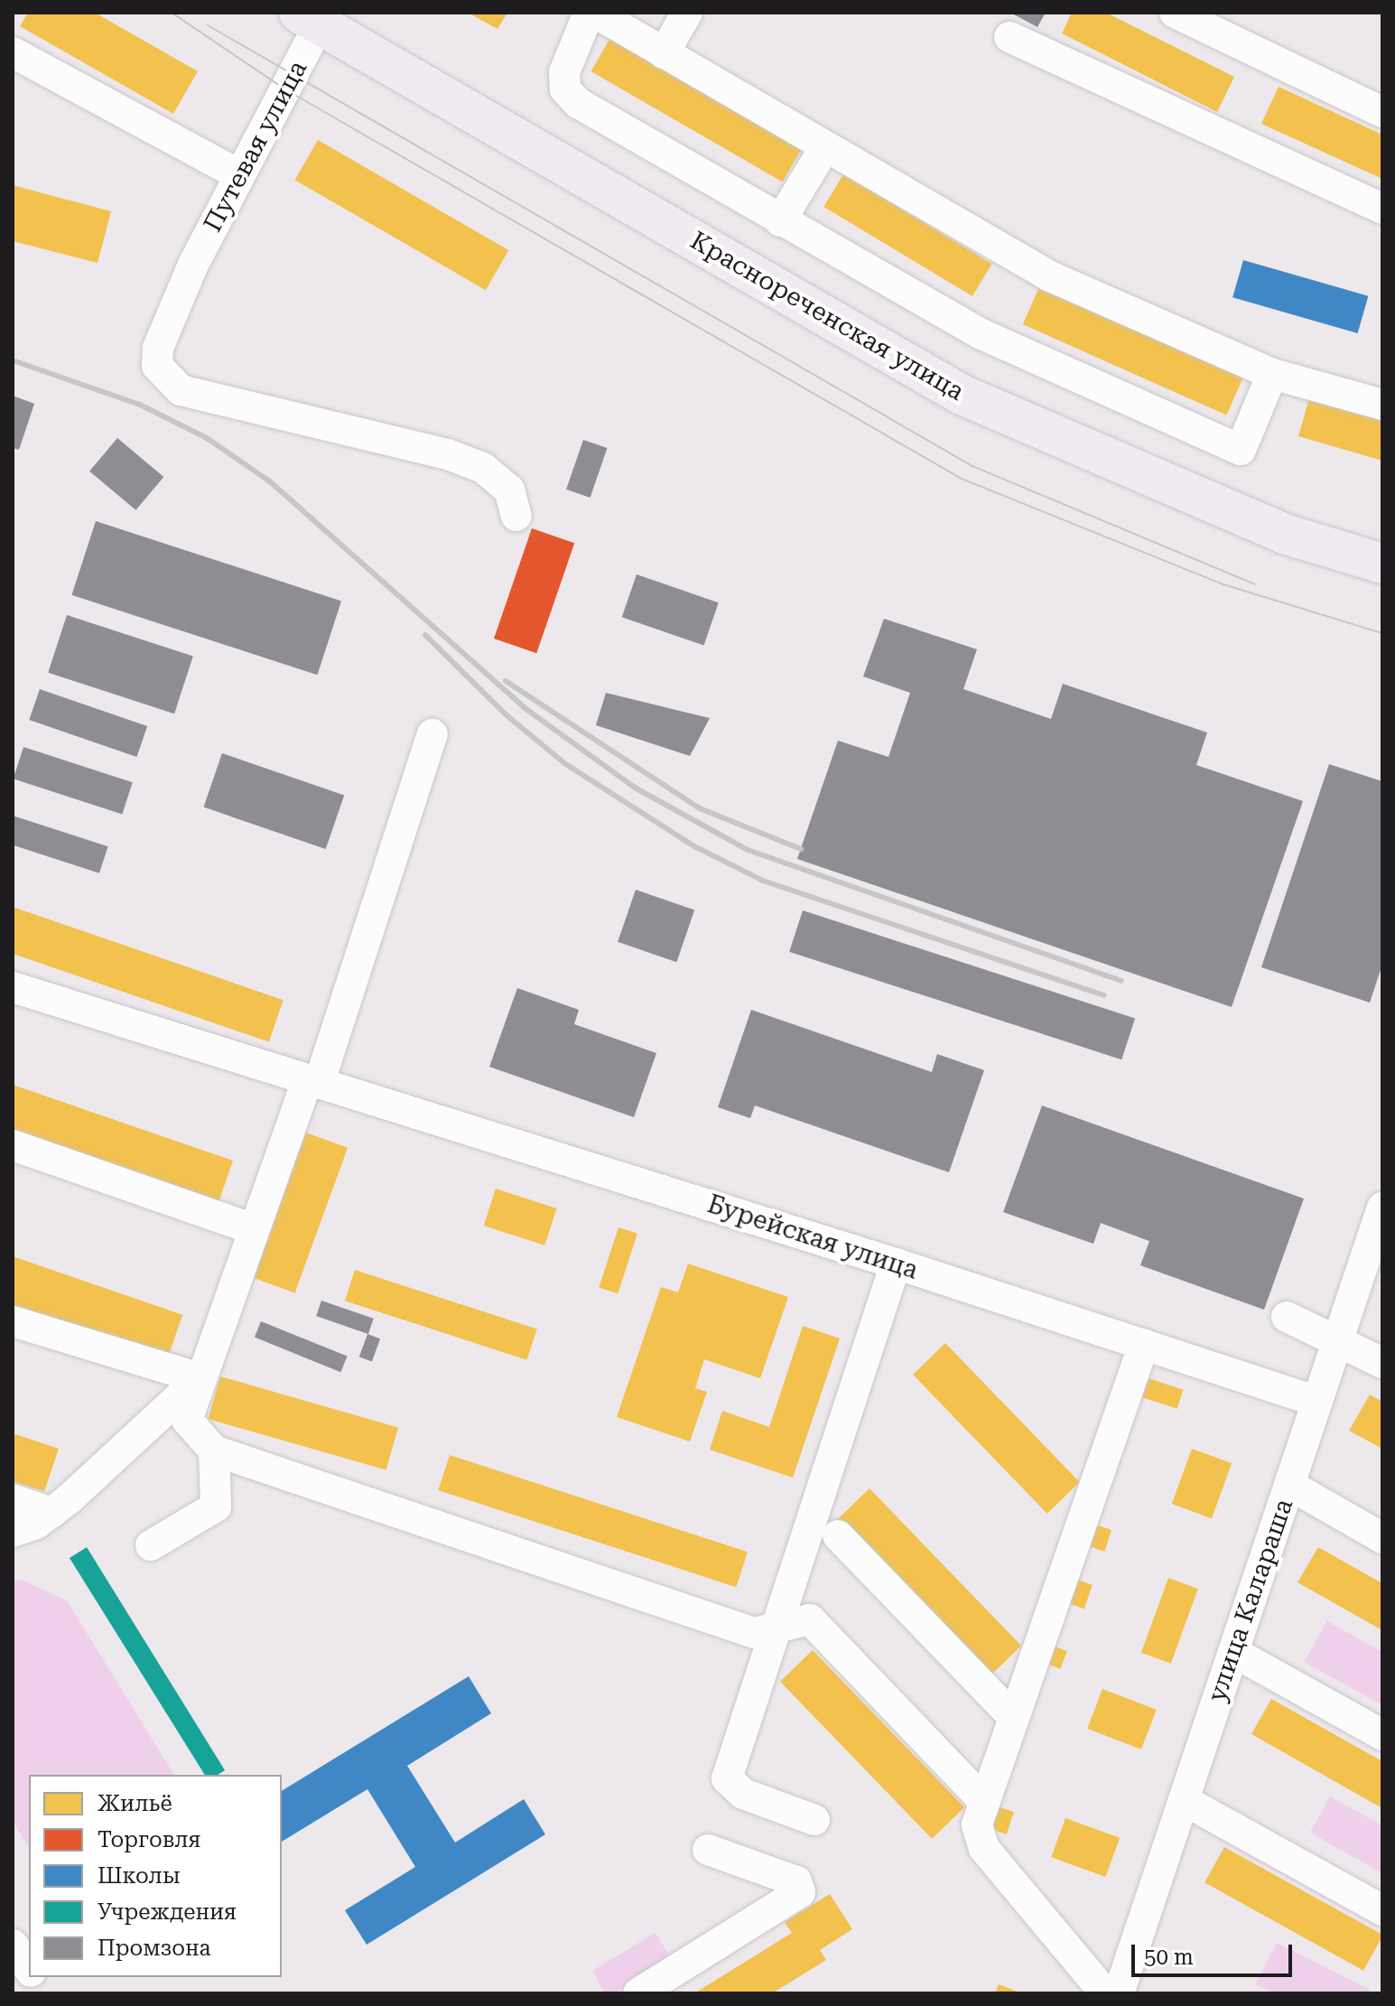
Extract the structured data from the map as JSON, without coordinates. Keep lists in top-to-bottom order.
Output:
{
  "streets": {
    "main road": ["Краснореченская улица"],
    "street": ["Путевая улица", "Бурейская улица", "улица Калараша"]
  },
  "crossings": [
    ["Путевая улица", "Краснореченская улица"],
    ["Бурейская улица", "улица Калараша"]
  ],
  "legend": [
    "Жильё",
    "Торговля",
    "Школы",
    "Учреждения",
    "Промзона"
  ],
  "scale_bar": "50 m"
}
